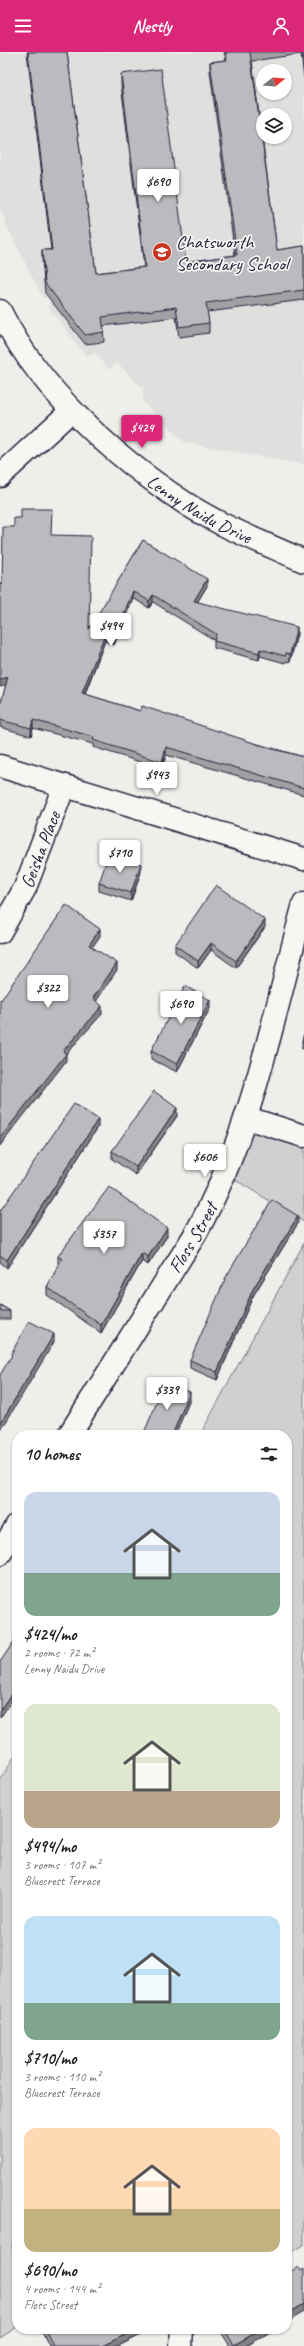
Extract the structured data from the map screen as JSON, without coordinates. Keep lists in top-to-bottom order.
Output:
{
  "streets": {
    "street": ["Lenny Naidu Drive", "Geisha Place", "Floss Street"]
  },
  "places": {
    "school or university": ["Chatsworth Secondary School"]
  },
  "north": "right",
  "page": {
    "header": "Nestly",
    "price": [
      "$690",
      "$424",
      "$494",
      "$943",
      "$710",
      "$322",
      "$690",
      "$606",
      "$357",
      "$339"
    ],
    "heading": "10 homes",
    "list": [
      {
        "name": "$424/mo",
        "note": "2 rooms · 72 m² · Lenny Naidu Drive"
      },
      {
        "name": "$494/mo",
        "note": "3 rooms · 107 m² · Bluecrest Terrace"
      },
      {
        "name": "$710/mo",
        "note": "3 rooms · 110 m² · Bluecrest Terrace"
      },
      {
        "name": "$690/mo",
        "note": "4 rooms · 144 m² · Floss Street"
      }
    ]
  }
}
